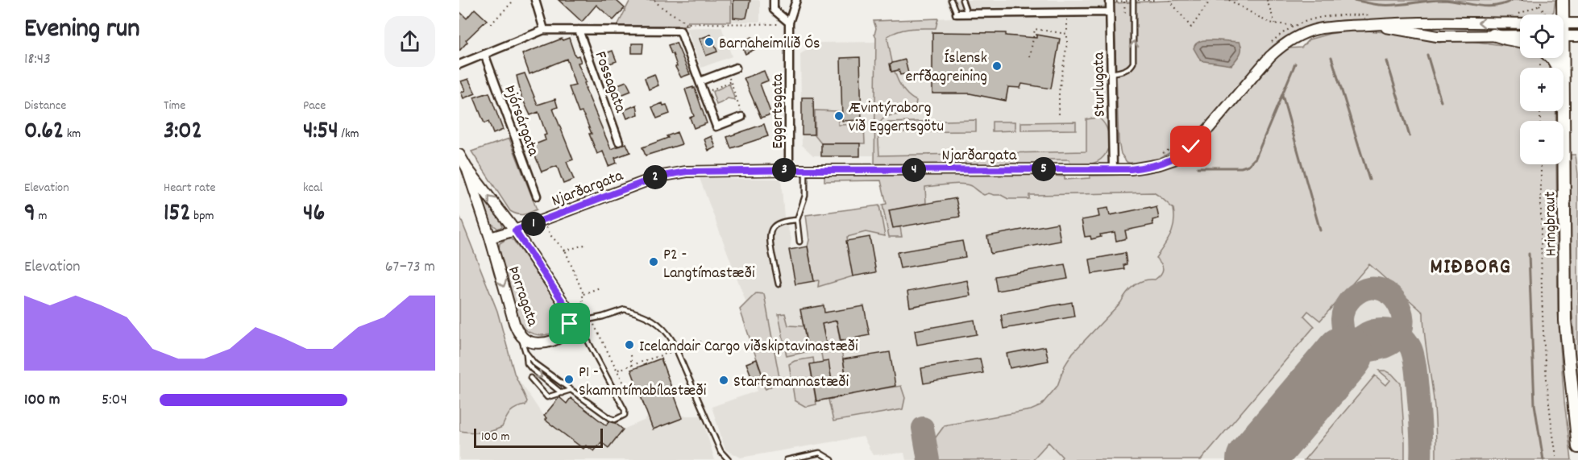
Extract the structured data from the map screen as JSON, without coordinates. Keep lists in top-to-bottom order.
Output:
{
  "streets": {
    "main road": ["Njarðargata", "Hringbraut", "Þorragata"],
    "street": [
      "Fossagata",
      "Sturlugata",
      "Eggertsgata",
      "Þjórsárgata"
    ]
  },
  "crossings": [
    ["Sturlugata", "Njarðargata"],
    ["Eggertsgata", "Njarðargata"],
    ["Njarðargata", "Þorragata"]
  ],
  "districts": ["MIÐBORG"],
  "places": [
    "Barnaheimilið Ós",
    "Íslensk erfðagreining",
    "Ævintýraborg við Eggertsgötu",
    "P2 - Langtímastæði",
    "Icelandair Cargo viðskiptavinastæði",
    "P1 - Skammtímabílastæði",
    "Starfsmannastæði"
  ],
  "scale_bar": "100 m",
  "page": {
    "heading": ["Evening run", "18:43"],
    "map_buttons": ["+", "−"],
    "stats": [
      ["Distance", "0.62 km"],
      ["Time", "3:02"],
      ["Pace", "4:54 /km"],
      ["Elevation", "9 m"],
      ["Heart rate", "152 bpm"],
      ["kcal", "46"]
    ],
    "pins": [
      "5",
      "3",
      "4",
      "2",
      "1"
    ],
    "chart": ["Elevation", "67–73 m"],
    "list": [
      {
        "name": "100 m",
        "note": "5:04"
      }
    ],
    "scale": "100 m"
  }
}
